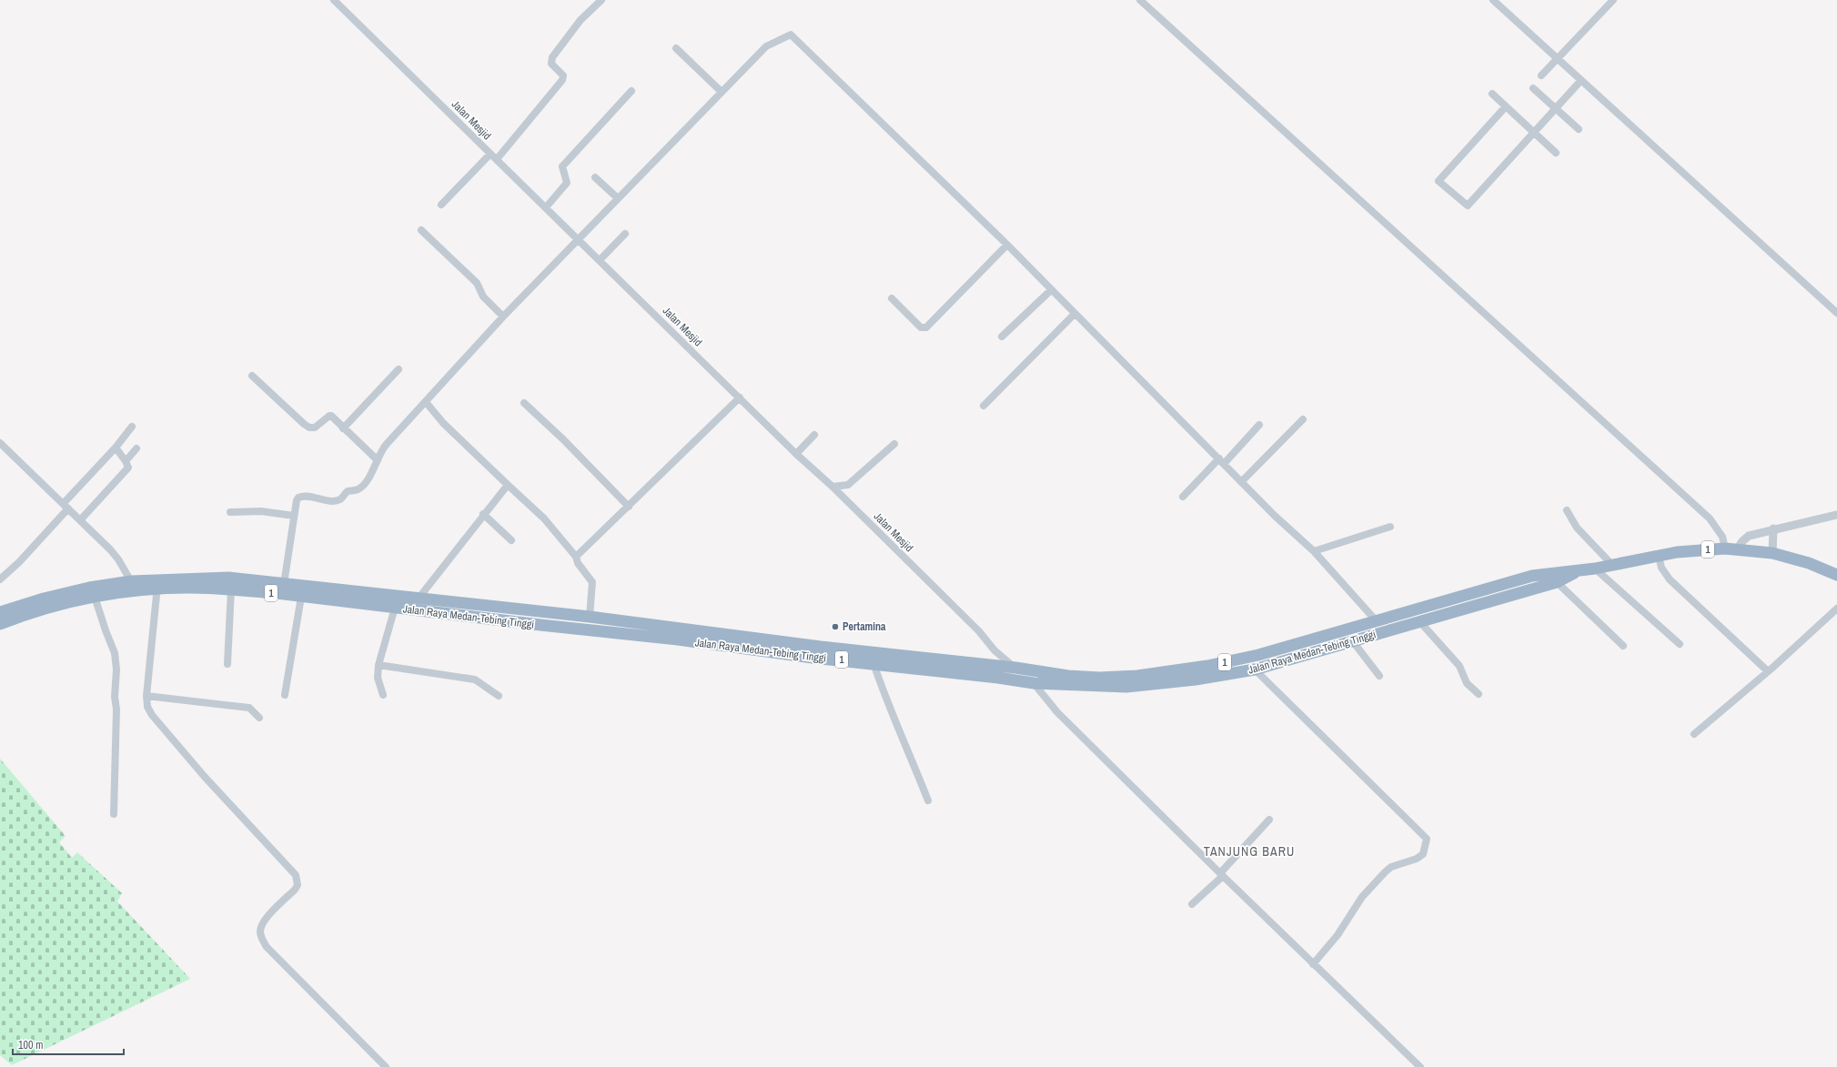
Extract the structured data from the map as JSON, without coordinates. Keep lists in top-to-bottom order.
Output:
{
  "streets": {
    "highway": ["1", "Jalan Raya Medan-Tebing Tinggi"],
    "street": ["Jalan Mesjid"]
  },
  "crossings": [
    ["Jalan Mesjid", "Jalan Raya Medan-Tebing Tinggi"]
  ],
  "districts": ["TANJUNG BARU"],
  "places": ["Pertamina"],
  "scale_bar": "100 m"
}
